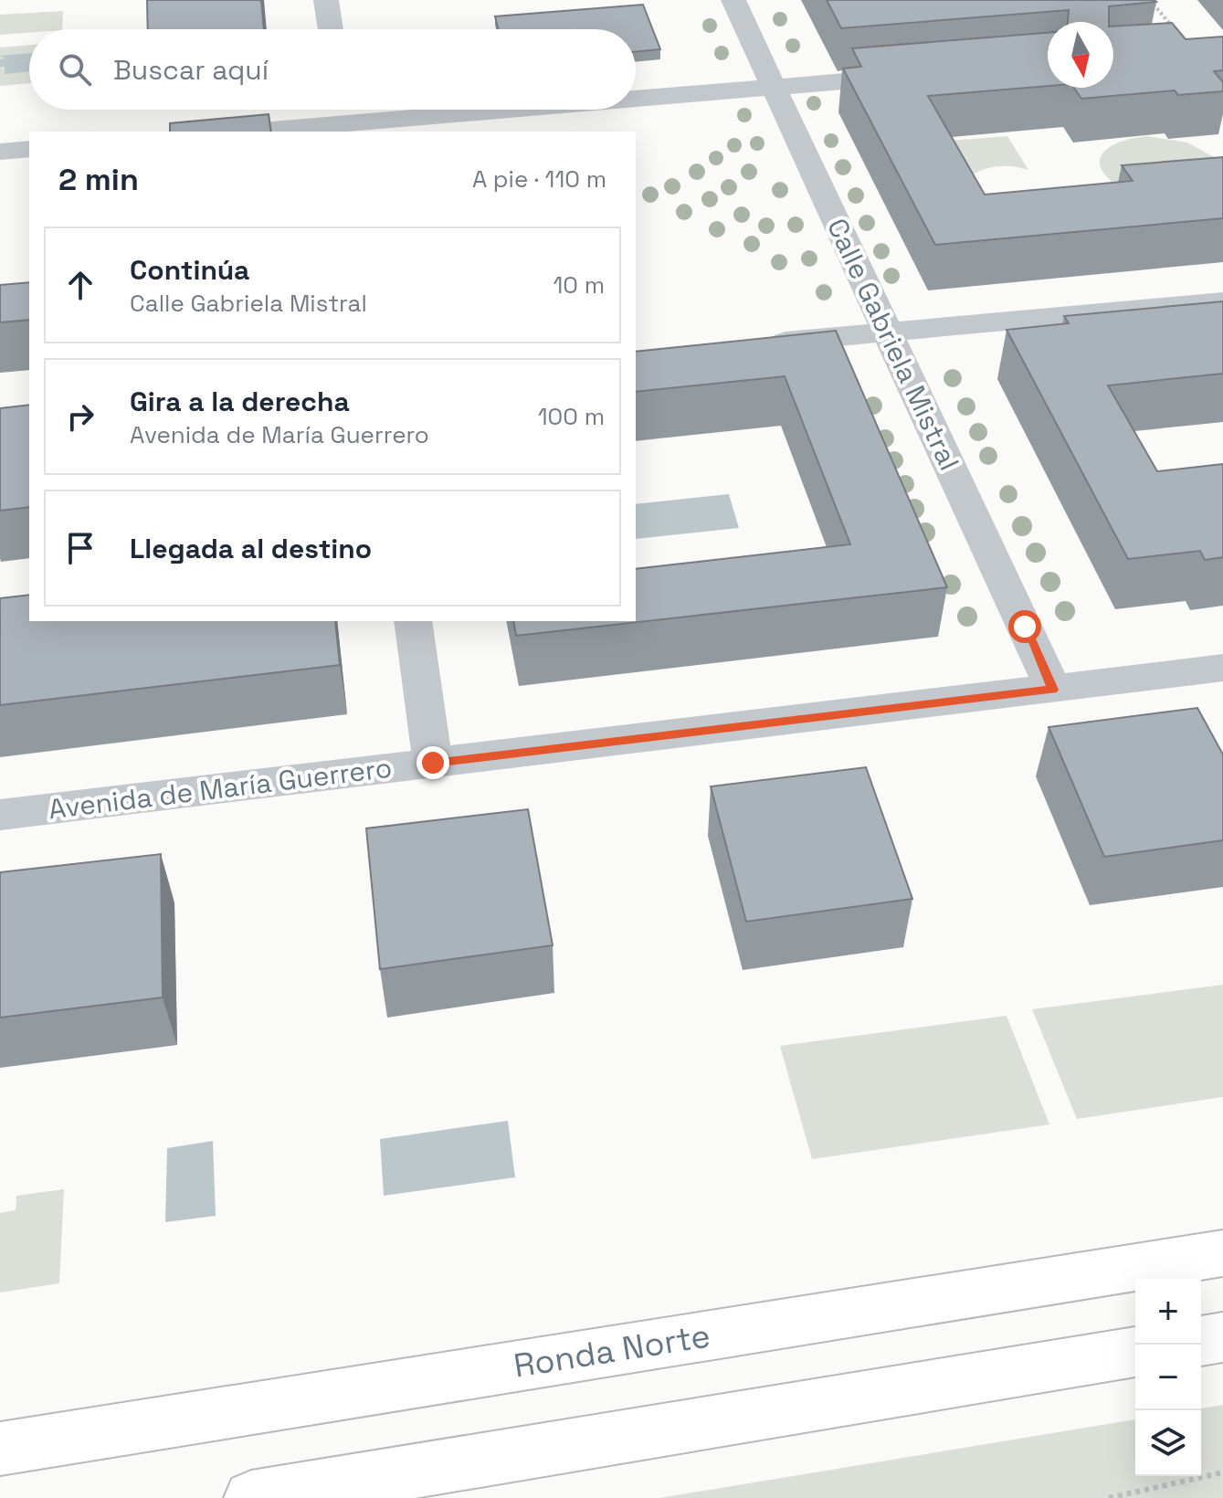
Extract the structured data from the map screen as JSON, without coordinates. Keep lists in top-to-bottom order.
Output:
{
  "streets": {
    "main road": ["Ronda Norte"],
    "street": ["Calle Gabriela Mistral", "Avenida de María Guerrero"]
  },
  "crossings": [
    ["Calle Gabriela Mistral", "Avenida de María Guerrero"]
  ],
  "north": "bottom",
  "page": {
    "search": "Buscar aquí",
    "heading": ["2 min", "A pie · 110 m"],
    "list": [
      ["Continúa", "Calle Gabriela Mistral", "10 m"],
      ["Gira a la derecha", "Avenida de María Guerrero", "100 m"],
      "Llegada al destino"
    ],
    "map_buttons": ["+", "−"]
  }
}
